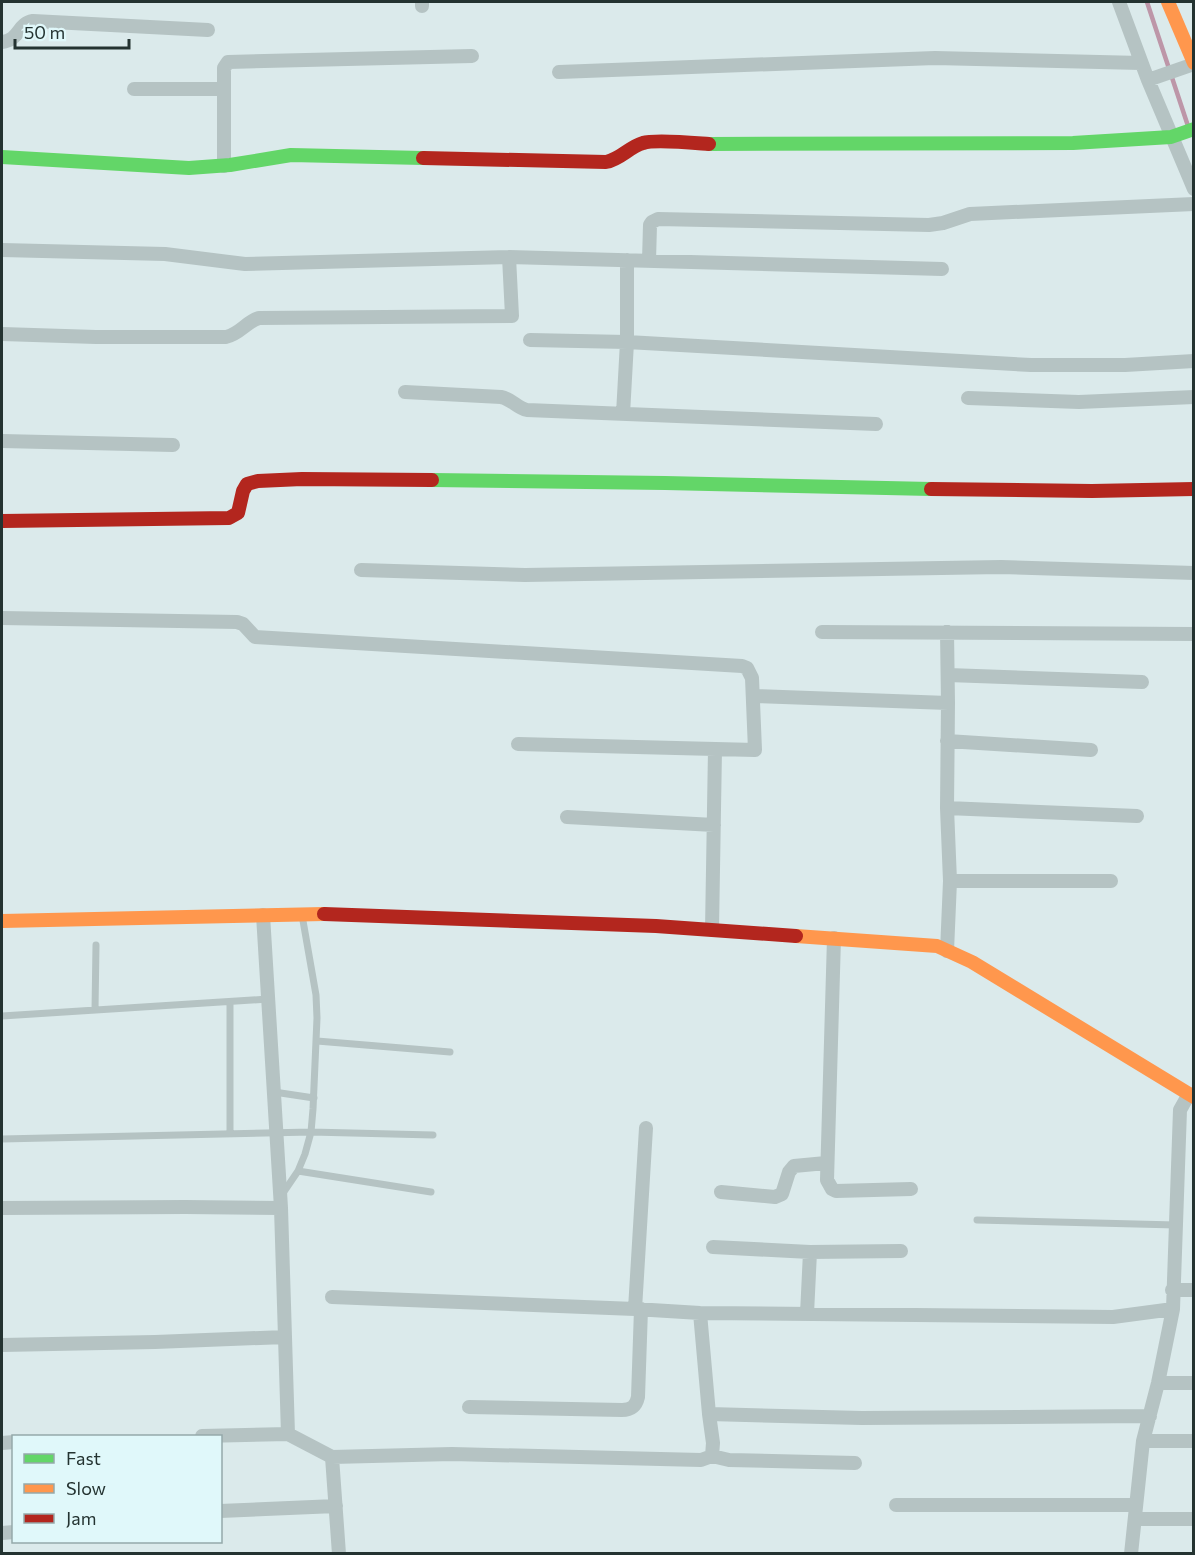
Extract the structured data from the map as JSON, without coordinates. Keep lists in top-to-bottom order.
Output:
{
  "legend": ["Fast", "Slow", "Jam"],
  "scale_bar": "50 m"
}
